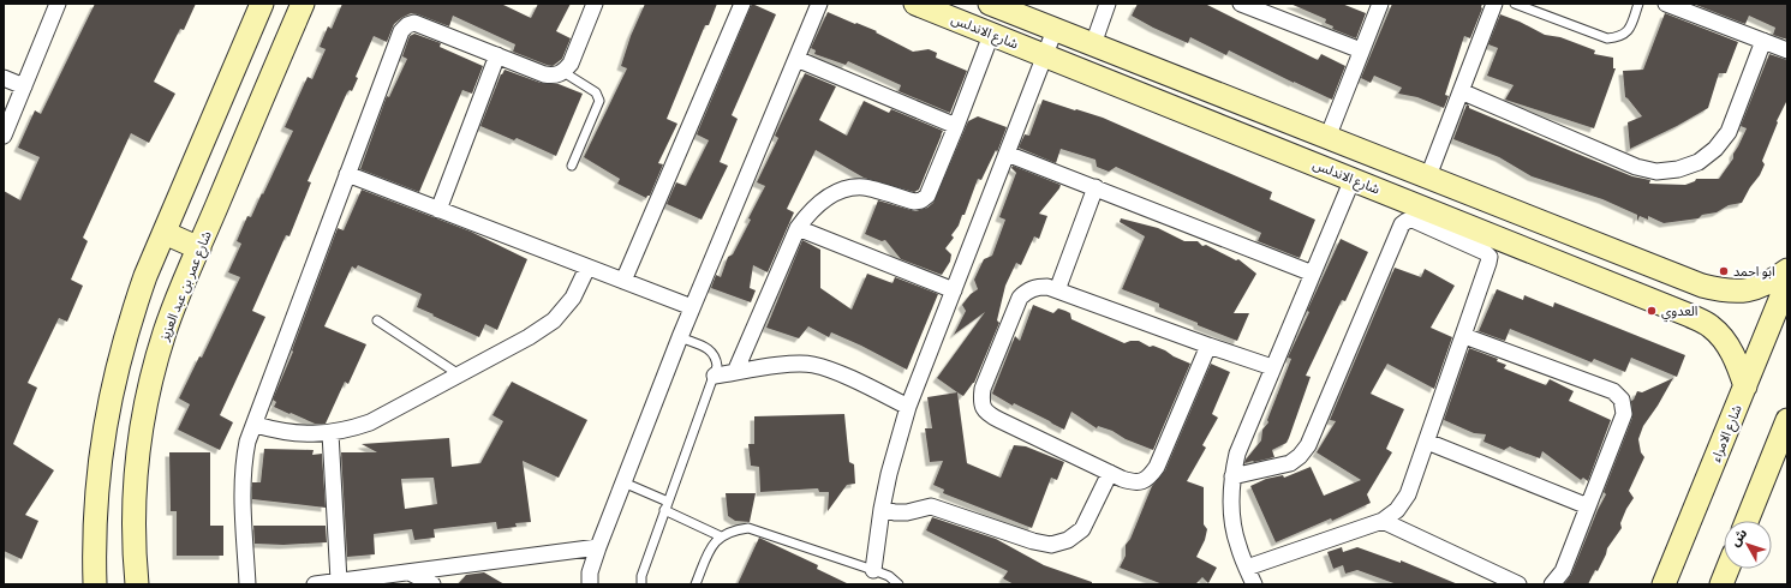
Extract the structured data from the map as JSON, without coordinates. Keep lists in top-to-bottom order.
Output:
{
  "streets": {
    "street": ["شارع الاندلس", "شارع عمر بن عبد العزيز", "شارع الامراء"]
  },
  "crossings": [
    ["شارع الاندلس", "شارع الامراء"]
  ],
  "places": ["ابو احمد", "العدوي"],
  "north": "top left"
}
